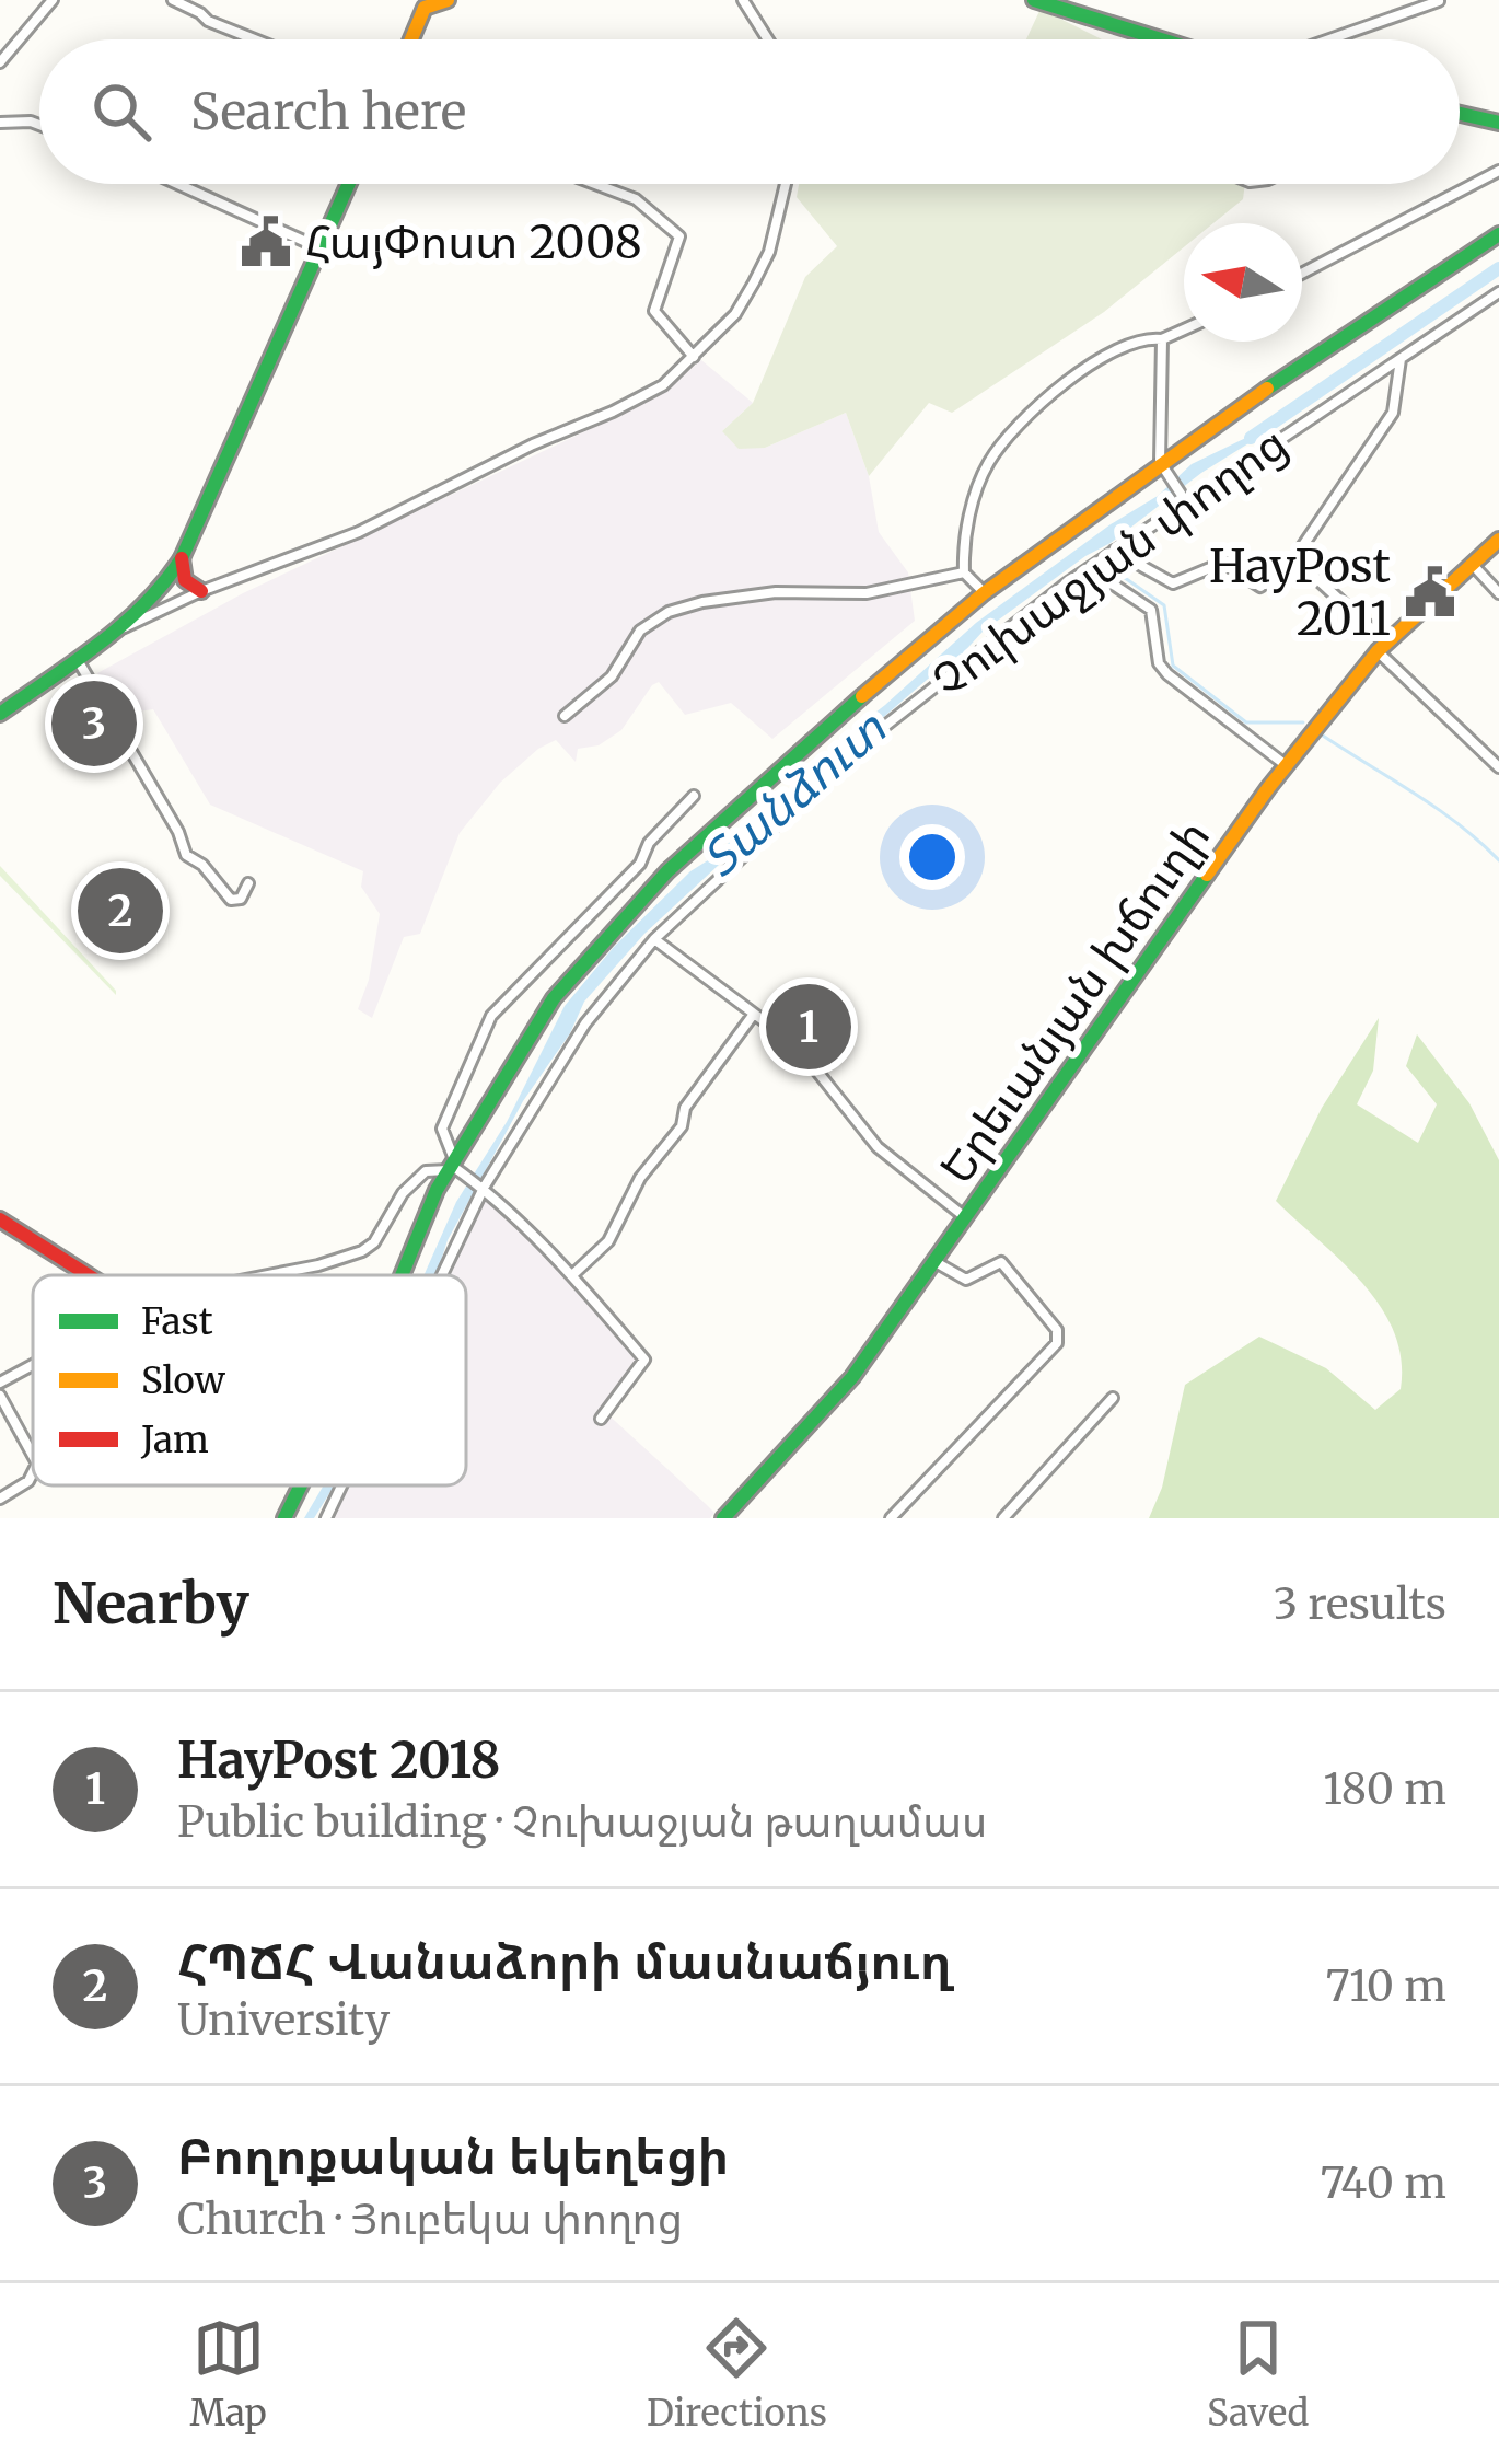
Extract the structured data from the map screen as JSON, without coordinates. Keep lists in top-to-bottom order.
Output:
{
  "streets": {
    "main road": ["Երեւանյան խճուղի"],
    "street": ["Չուխաջյան փողոց"]
  },
  "water": ["Տանձուտ"],
  "places": {
    "public building": ["ՀայՓոստ 2008", "HayPost 2011"]
  },
  "legend": ["Fast", "Slow", "Jam"],
  "north": "left",
  "page": {
    "search": "Search here",
    "pins": ["3", "2", "1"],
    "heading": ["Nearby", "3 results"],
    "list": [
      {
        "mark": "1",
        "name": "HayPost 2018",
        "note": "Public building · Չուխաջյան թաղամաս",
        "value": "180 m"
      },
      {
        "mark": "2",
        "name": "ՀՊՃՀ Վանաձորի մասնաճյուղ",
        "note": "University",
        "value": "710 m"
      },
      {
        "mark": "3",
        "name": "Բողոքական եկեղեցի",
        "note": "Church · Յուբեկա փողոց",
        "value": "740 m"
      }
    ],
    "nav": ["Map", "Directions", "Saved"]
  }
}
